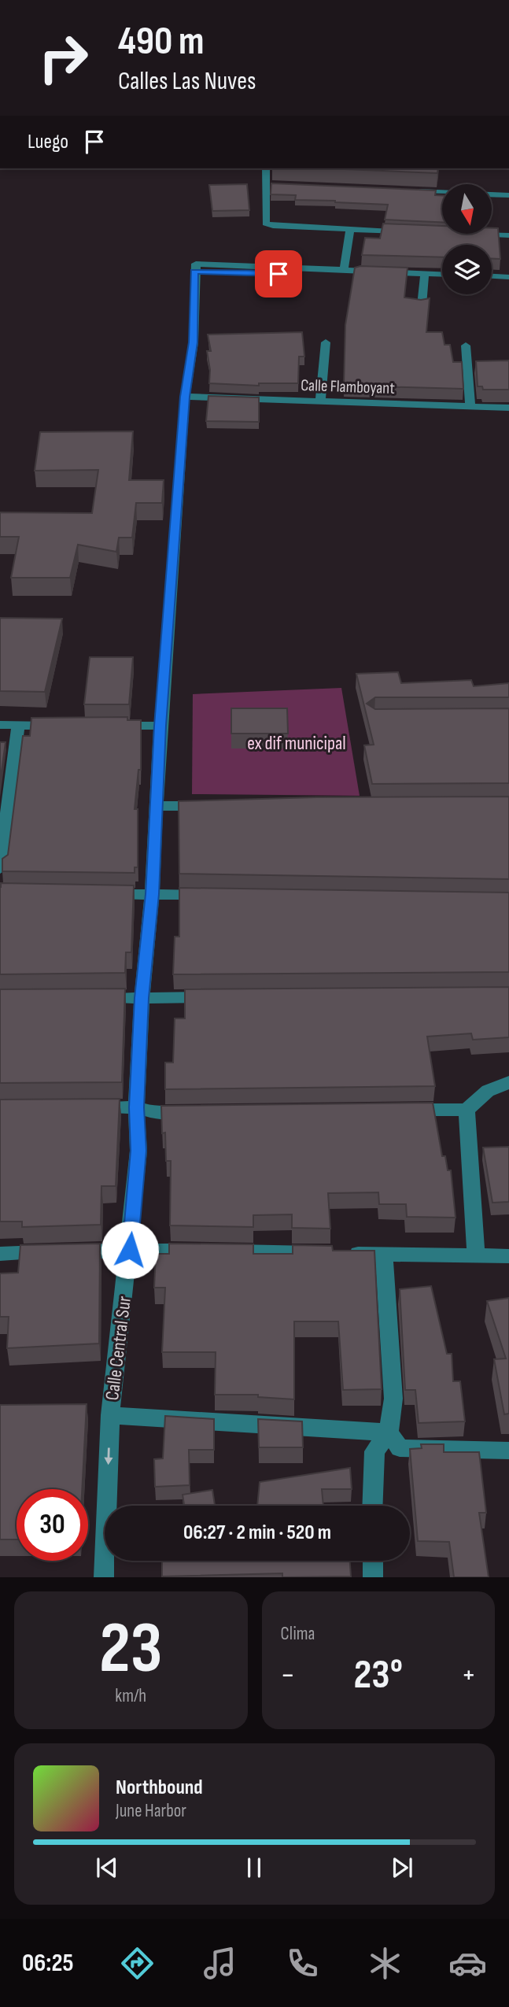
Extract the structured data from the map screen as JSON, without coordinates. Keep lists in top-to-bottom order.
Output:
{
  "streets": {
    "street": ["Calle Flamboyant", "Calle Central Sur"]
  },
  "crossings": [
    ["Calle Flamboyant", "Calle Central Sur"]
  ],
  "parks": ["ex dif municipal"],
  "north": "bottom",
  "page": {
    "turn": ["490 m", "Calles Las Nuves"],
    "then": "Luego",
    "limit": "30",
    "trip": "06:27 · 2 min · 520 m",
    "tile": [
      ["23", "km/h"],
      "Clima"
    ],
    "heat": ["−", "23°", "+"],
    "song": ["Northbound", "June Harbor"],
    "tabs": "06:25"
  }
}
